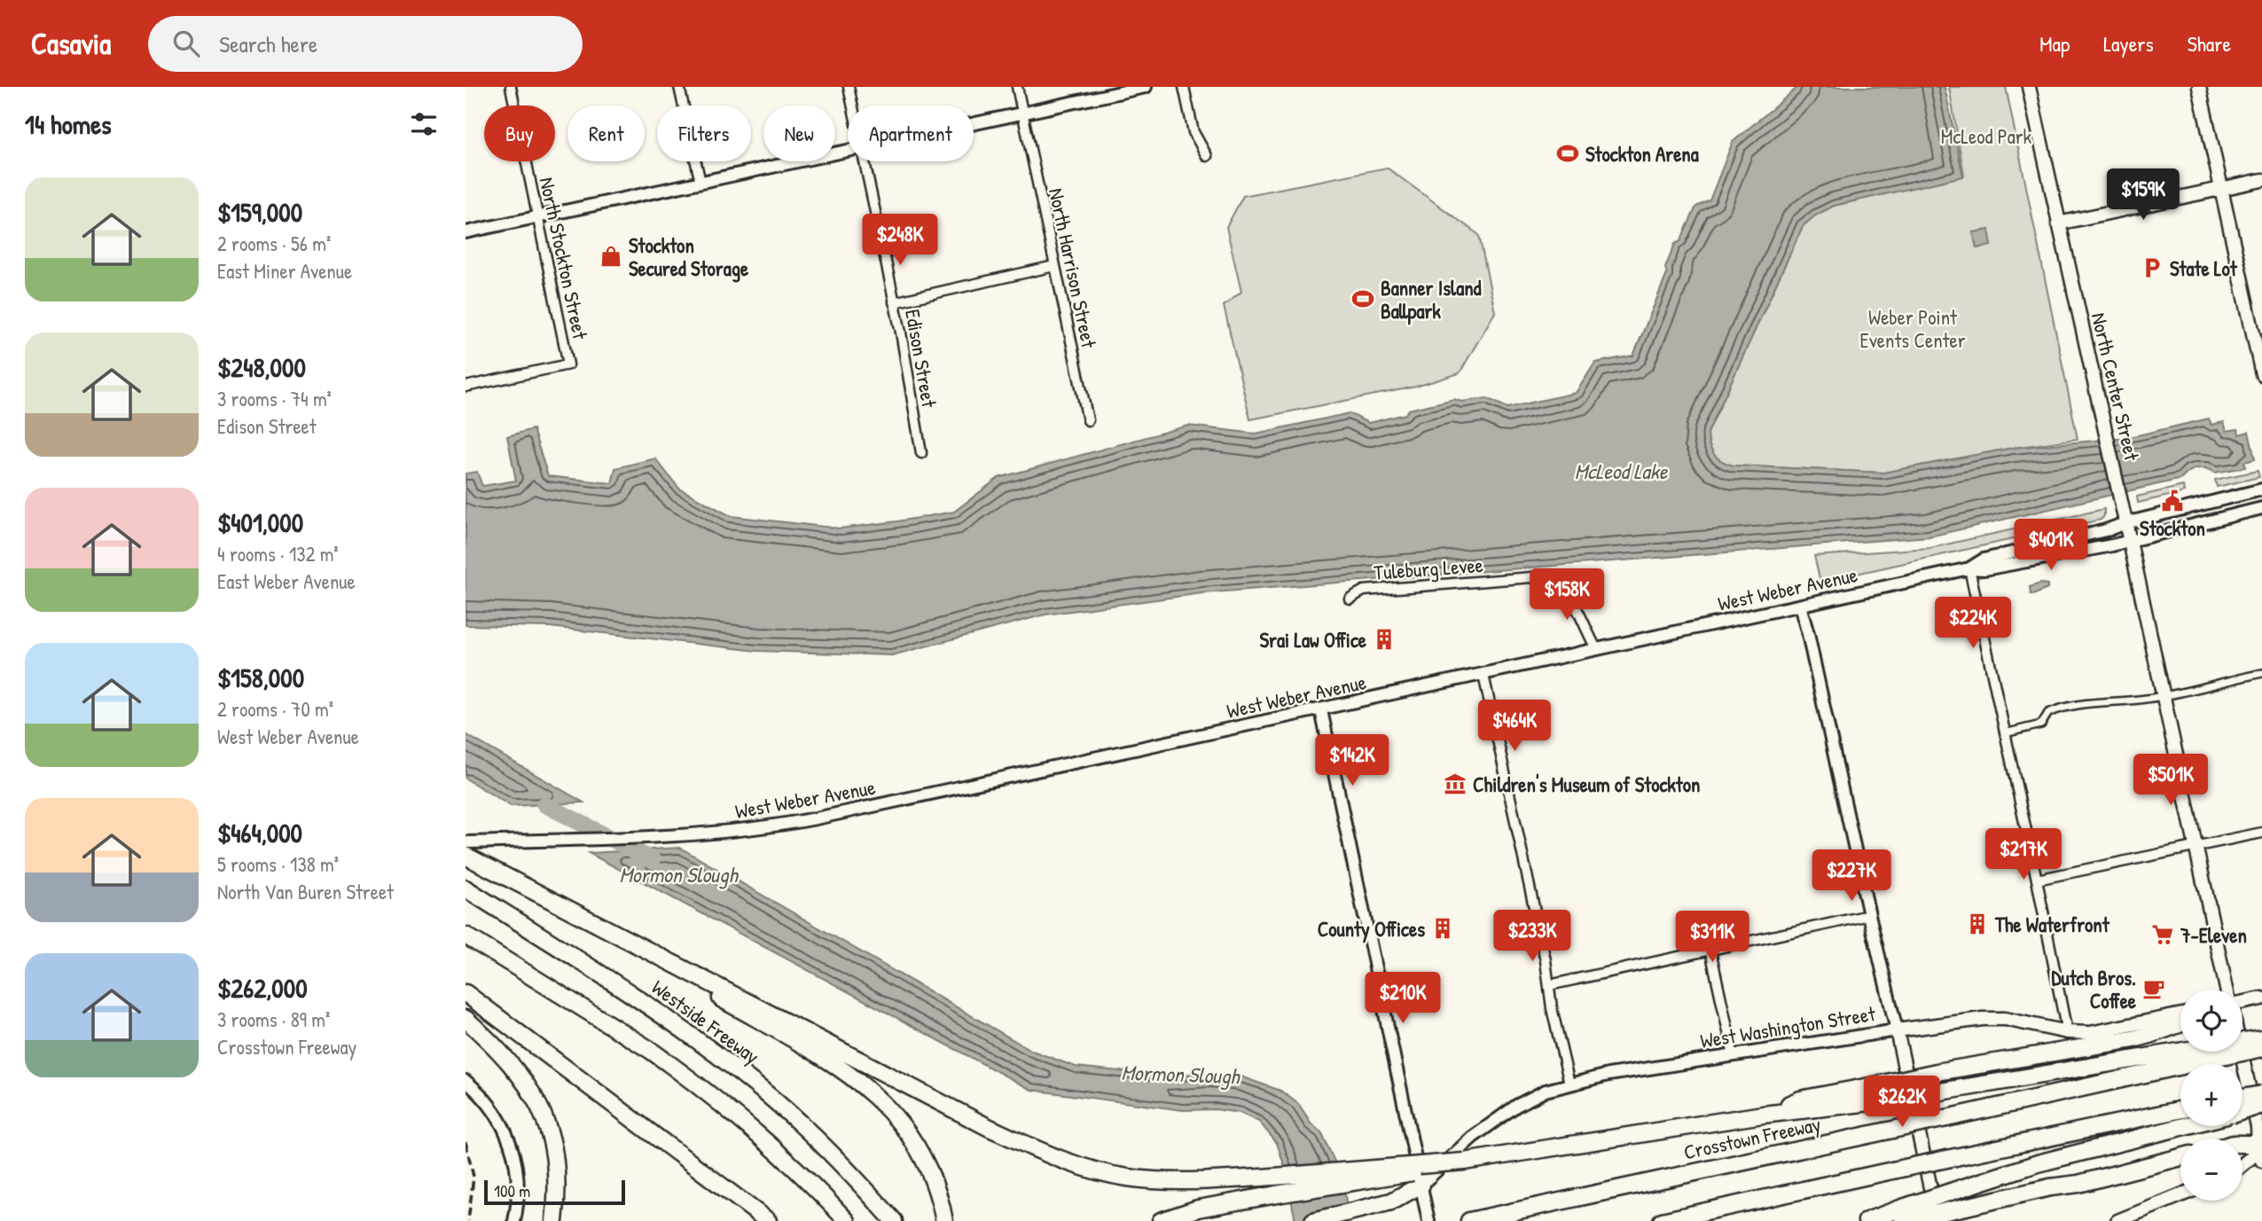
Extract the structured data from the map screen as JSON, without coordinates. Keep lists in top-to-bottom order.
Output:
{
  "streets": {
    "highway": ["Westside Freeway", "Crosstown Freeway"],
    "main road": ["North Center Street", "West Washington Street"],
    "street": [
      "North Stockton Street",
      "North Harrison Street",
      "Edison Street",
      "Tuleburg Levee",
      "West Weber Avenue"
    ]
  },
  "crossings": [
    ["North Center Street", "West Weber Avenue"],
    ["Tuleburg Levee", "West Weber Avenue"]
  ],
  "water": ["McLeod Lake", "Mormon Slough"],
  "parks": ["McLeod Park", "Weber Point Events Center"],
  "places": {
    "sports": ["Stockton Arena", "Banner Island Ballpark"],
    "shop": ["Stockton Secured Storage"],
    "parking": ["State Lot"],
    "public building": ["Stockton"],
    "building": ["Srai Law Office", "The Waterfront", "County Offices"],
    "museum": ["Children's Museum of Stockton"],
    "supermarket": ["7-Eleven"],
    "cafe": ["Dutch Bros. Coffee"]
  },
  "scale_bar": "100 m",
  "page": {
    "header": "Casavia",
    "search": "Search here",
    "nav": ["Map", "Layers", "Share"],
    "heading": "14 homes",
    "chip": [
      "Buy",
      "Rent",
      "Filters",
      "New",
      "Apartment"
    ],
    "list": [
      {
        "name": "$159,000",
        "note": "2 rooms · 56 m² · East Miner Avenue"
      },
      {
        "name": "$248,000",
        "note": "3 rooms · 74 m² · Edison Street"
      },
      {
        "name": "$401,000",
        "note": "4 rooms · 132 m² · East Weber Avenue"
      },
      {
        "name": "$158,000",
        "note": "2 rooms · 70 m² · West Weber Avenue"
      },
      {
        "name": "$464,000",
        "note": "5 rooms · 138 m² · North Van Buren Street"
      },
      {
        "name": "$262,000",
        "note": "3 rooms · 89 m² · Crosstown Freeway"
      }
    ],
    "price": [
      "$159K",
      "$248K",
      "$401K",
      "$158K",
      "$224K",
      "$464K",
      "$142K",
      "$501K",
      "$217K",
      "$227K",
      "$233K",
      "$311K",
      "$210K",
      "$262K"
    ],
    "map_buttons": ["+", "−"],
    "scale": "100 m"
  }
}
